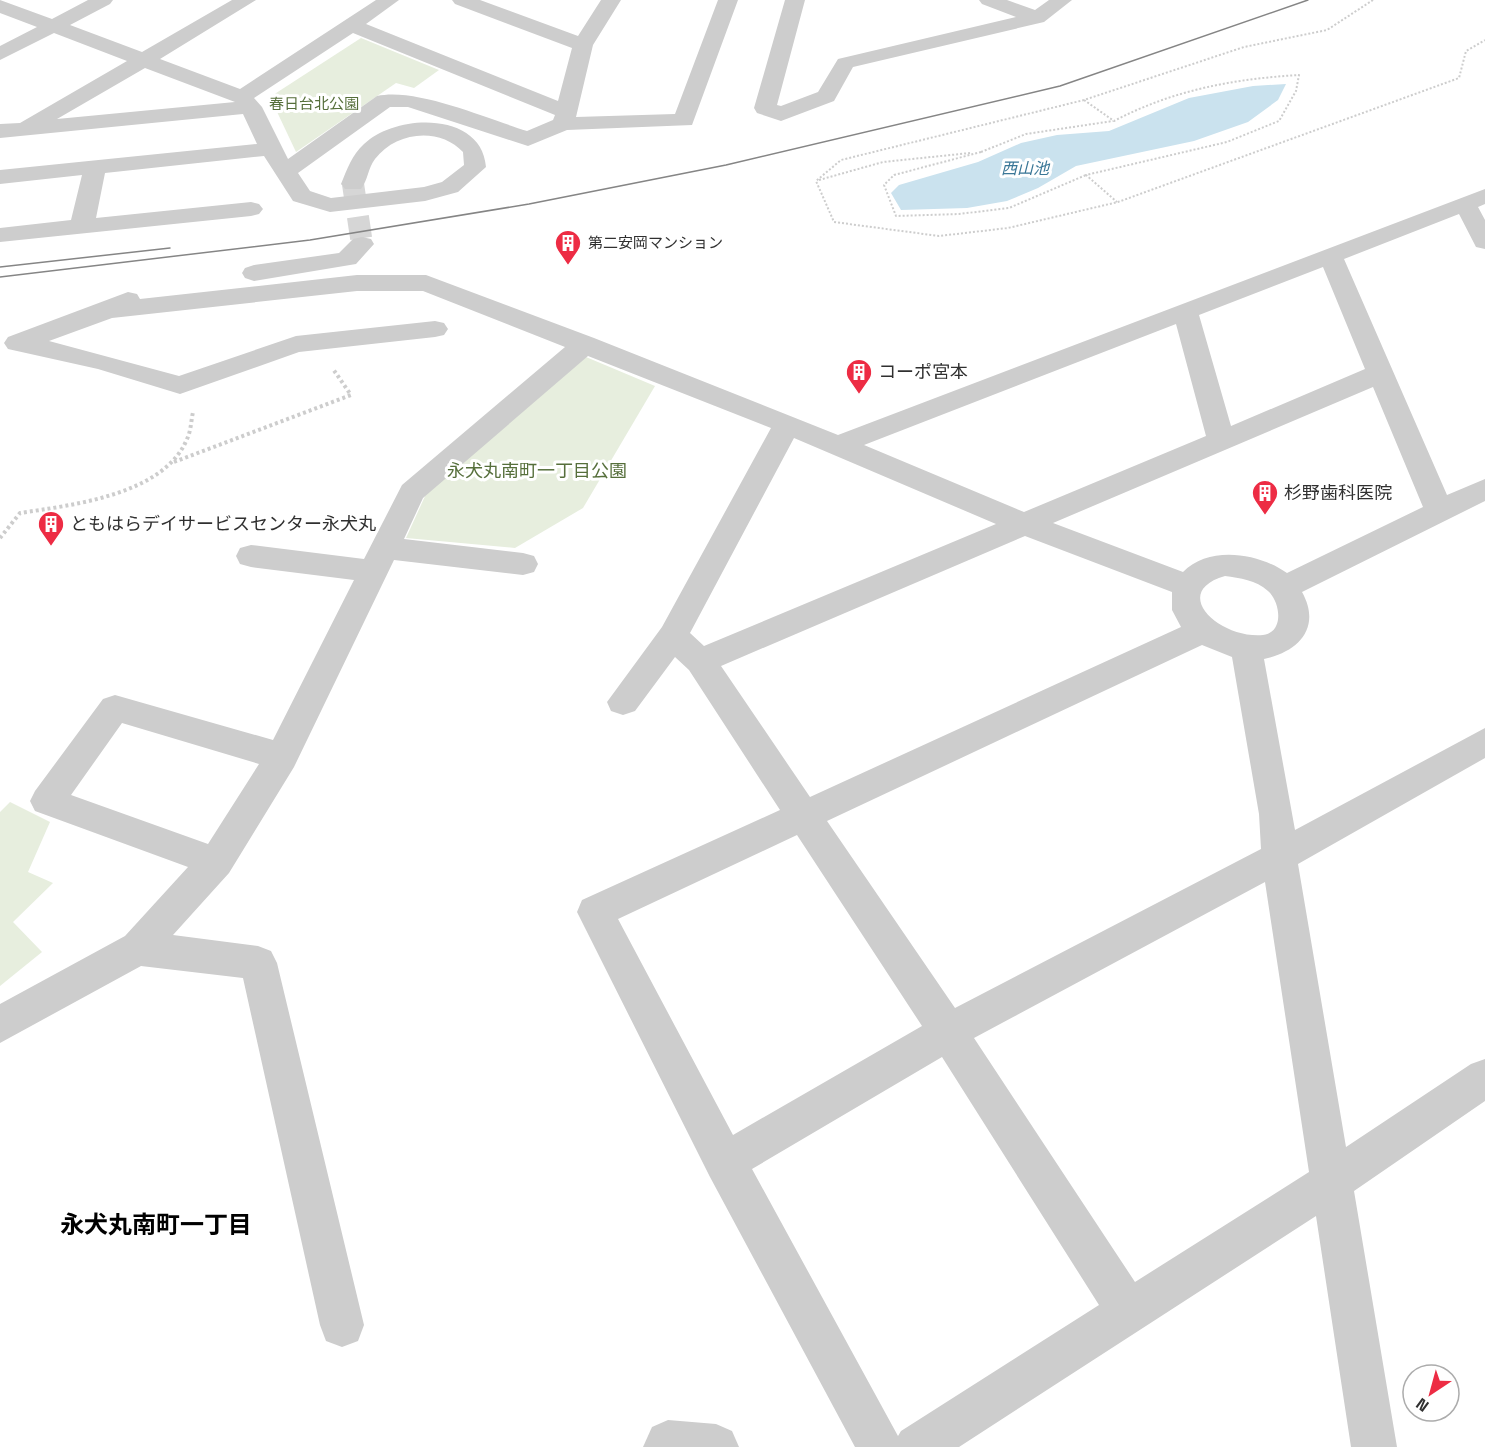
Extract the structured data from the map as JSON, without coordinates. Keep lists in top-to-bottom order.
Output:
{
  "districts": ["永犬丸南町一丁目"],
  "water": ["西山池"],
  "parks": ["春日台北公園", "永犬丸南町一丁目公園"],
  "places": {
    "building": [
      "第二安岡マンション",
      "コーポ宮本",
      "杉野歯科医院",
      "ともはらデイサービスセンター永犬丸"
    ]
  },
  "north": "bottom left"
}
